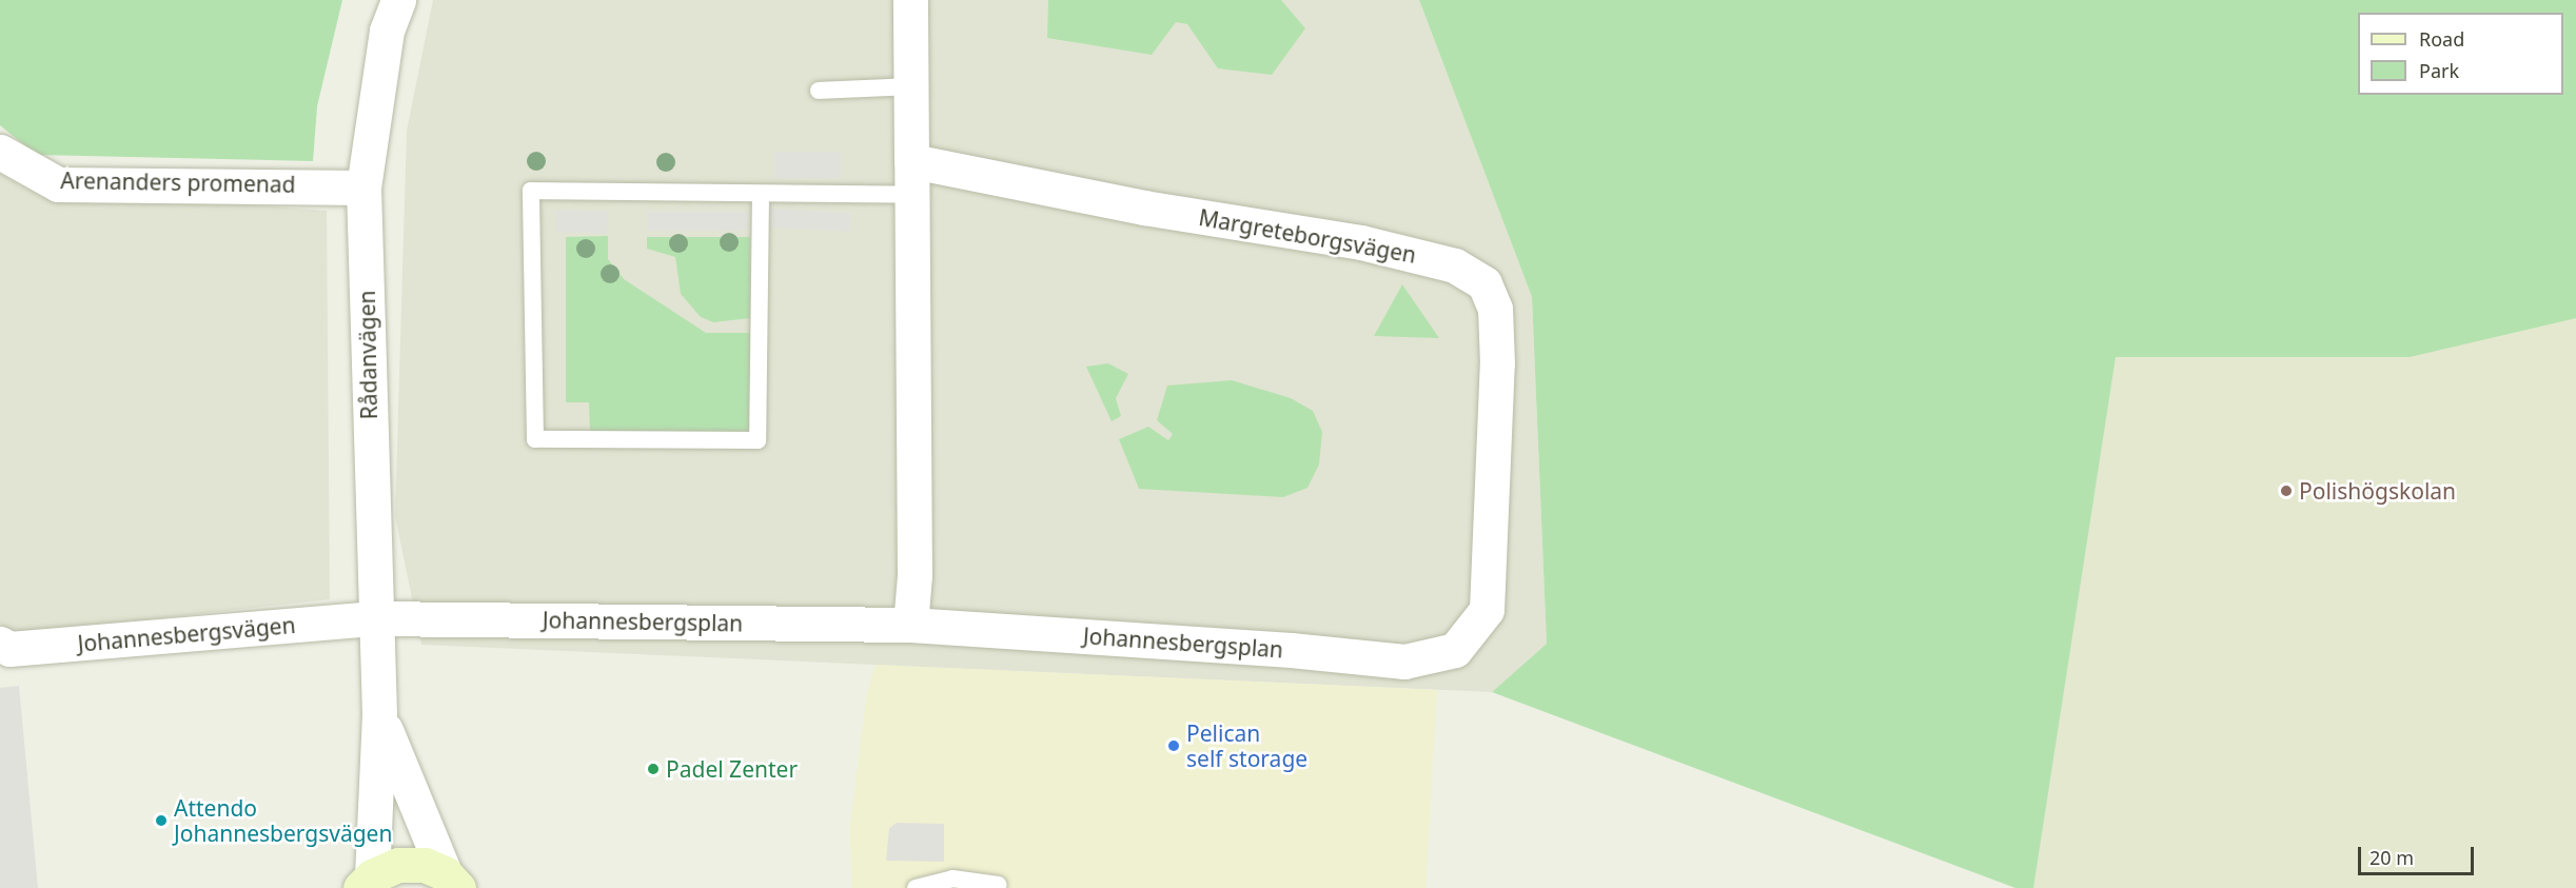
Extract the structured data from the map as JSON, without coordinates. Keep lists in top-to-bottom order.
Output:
{
  "streets": {
    "street": [
      "Arenanders promenad",
      "Margreteborgsvägen",
      "Rådanvägen",
      "Johannesbergsplan",
      "Johannesbergsvägen"
    ]
  },
  "crossings": [
    ["Arenanders promenad", "Rådanvägen"],
    ["Margreteborgsvägen", "Johannesbergsplan"],
    ["Rådanvägen", "Johannesbergsplan"],
    ["Rådanvägen", "Johannesbergsvägen"],
    ["Johannesbergsplan", "Johannesbergsvägen"]
  ],
  "places": [
    "Polishögskolan",
    "Pelican self storage",
    "Padel Zenter",
    "Attendo Johannesbergsvägen"
  ],
  "legend": ["Road", "Park"],
  "scale_bar": "20 m"
}
